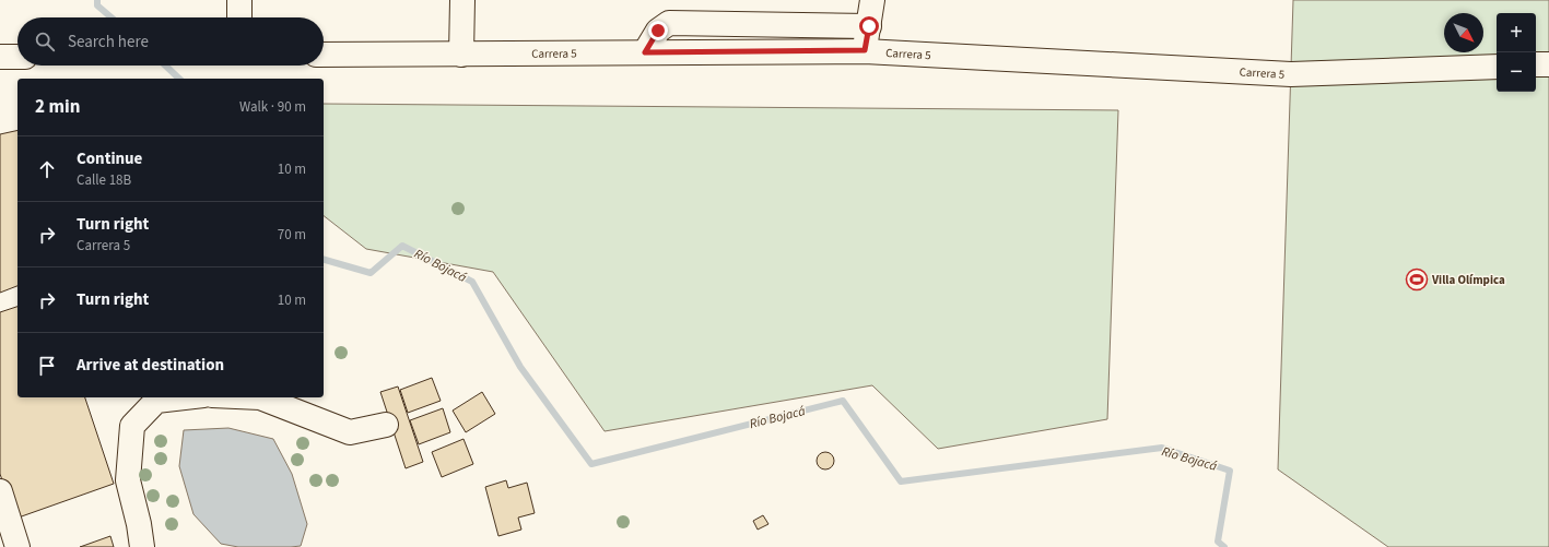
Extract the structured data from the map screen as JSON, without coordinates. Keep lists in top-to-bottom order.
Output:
{
  "streets": {
    "street": ["Carrera 5"]
  },
  "water": ["Río Bojacá"],
  "places": {
    "sports": ["Villa Olímpica"]
  },
  "north": "bottom right",
  "page": {
    "map_buttons": ["+", "−"],
    "search": "Search here",
    "heading": ["2 min", "Walk · 90 m"],
    "list": [
      ["Continue", "Calle 18B", "10 m"],
      ["Turn right", "Carrera 5", "70 m"],
      ["Turn right", "10 m"],
      "Arrive at destination"
    ]
  }
}
